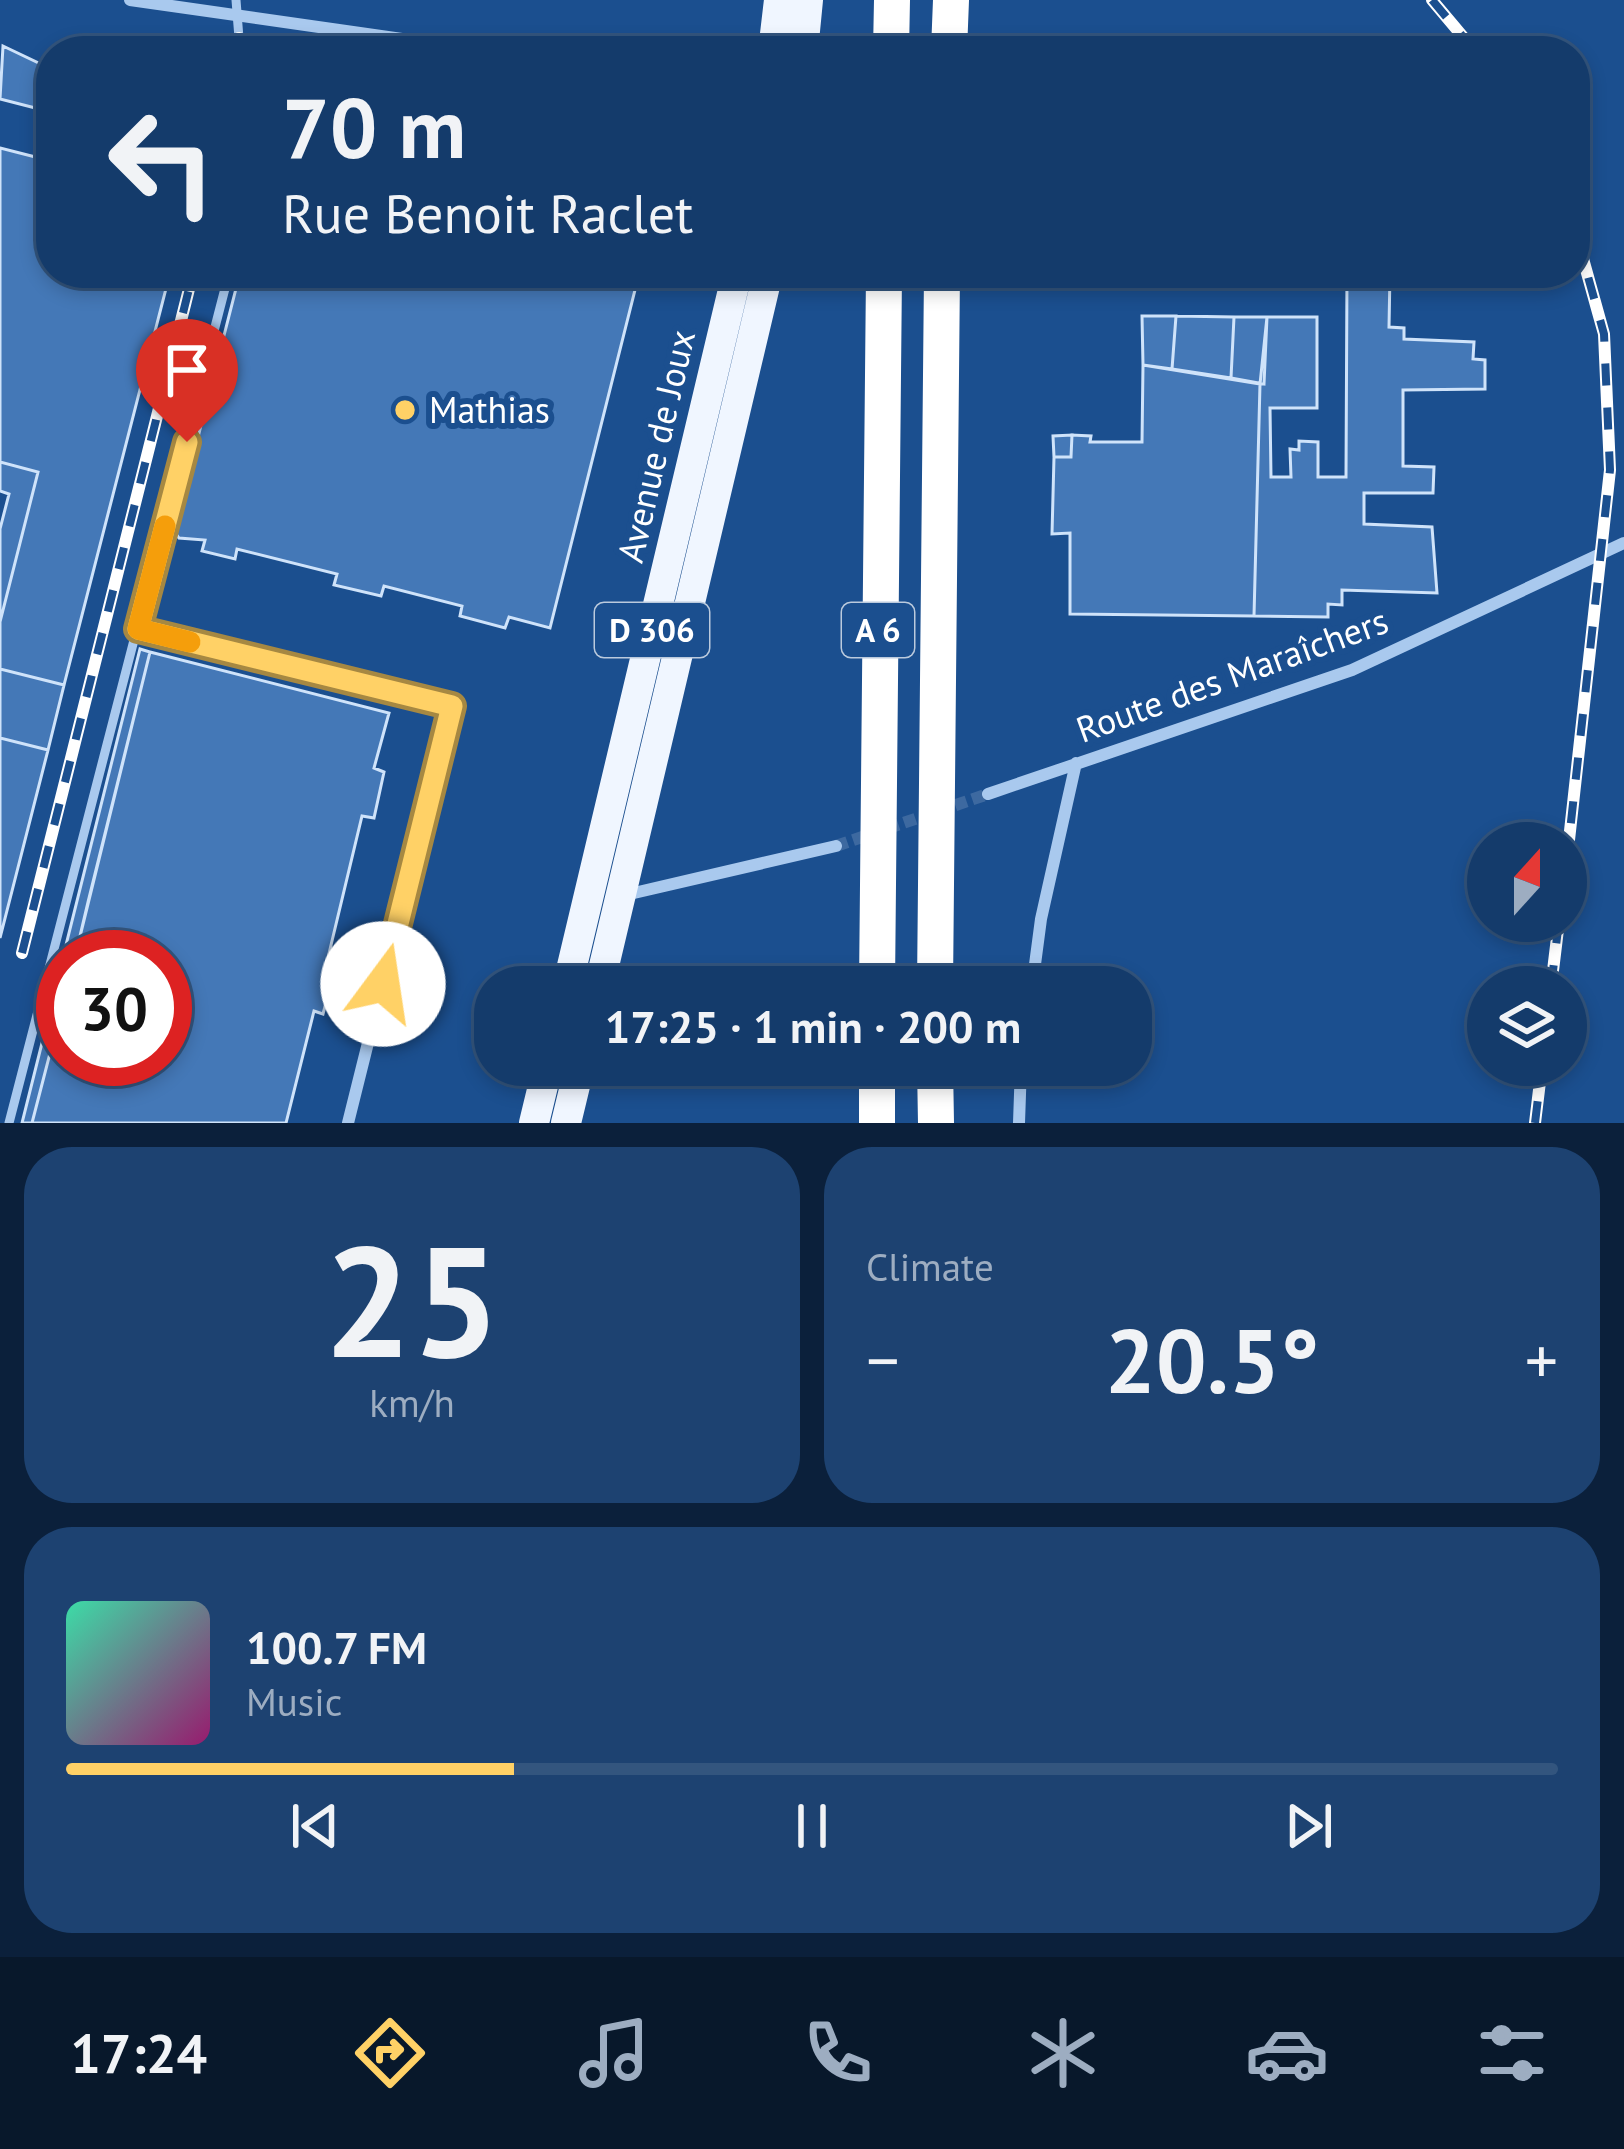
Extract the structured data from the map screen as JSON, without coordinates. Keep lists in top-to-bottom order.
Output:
{
  "streets": {
    "highway": ["A 6"],
    "main road": ["Avenue de Joux", "D 306"],
    "street": ["Route des Maraîchers"]
  },
  "places": ["Mathias"],
  "north": "top",
  "page": {
    "turn": ["70 m", "Rue Benoit Raclet"],
    "limit": "30",
    "trip": "17:25 · 1 min · 200 m",
    "tile": [
      ["25", "km/h"],
      "Climate"
    ],
    "heat": ["−", "20.5°", "+"],
    "song": ["100.7 FM", "Music"],
    "tabs": "17:24"
  }
}
